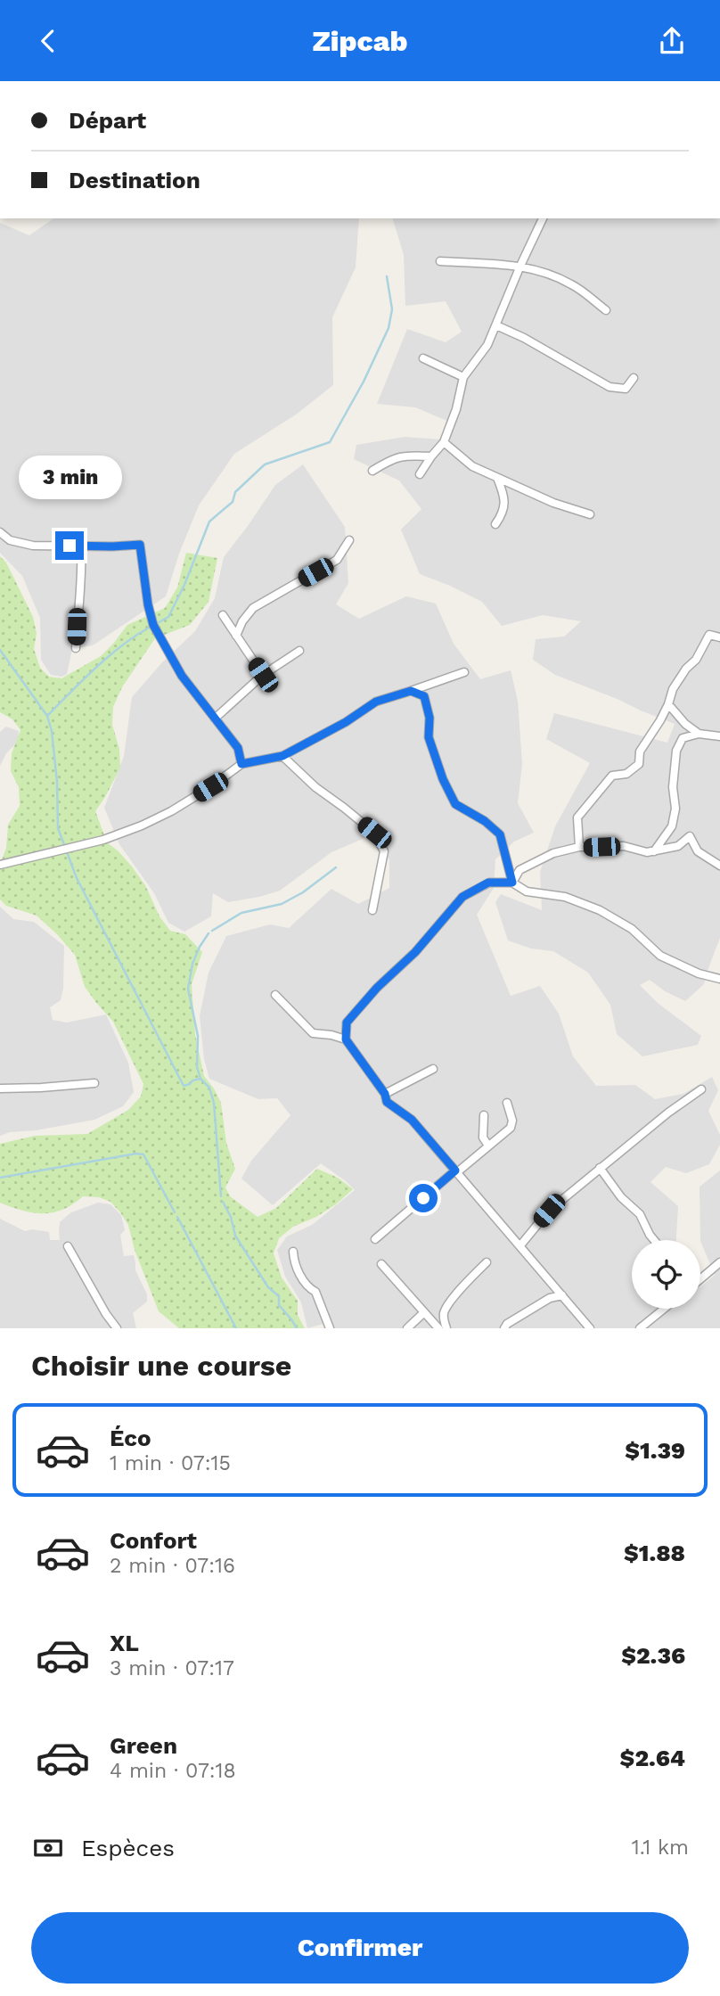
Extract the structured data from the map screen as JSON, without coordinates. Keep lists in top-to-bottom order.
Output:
{
  "page": {
    "header": "Zipcab",
    "banner": ["Départ", "Destination"],
    "bubble": "3 min",
    "heading": "Choisir une course",
    "list": [
      {
        "name": "Éco",
        "note": "1 min · 07:15",
        "value": "$1.39"
      },
      {
        "name": "Confort",
        "note": "2 min · 07:16",
        "value": "$1.88"
      },
      {
        "name": "XL",
        "note": "3 min · 07:17",
        "value": "$2.36"
      },
      {
        "name": "Green",
        "note": "4 min · 07:18",
        "value": "$2.64"
      }
    ],
    "pay": ["Espèces", "1.1 km"],
    "buttons": "Confirmer"
  }
}
